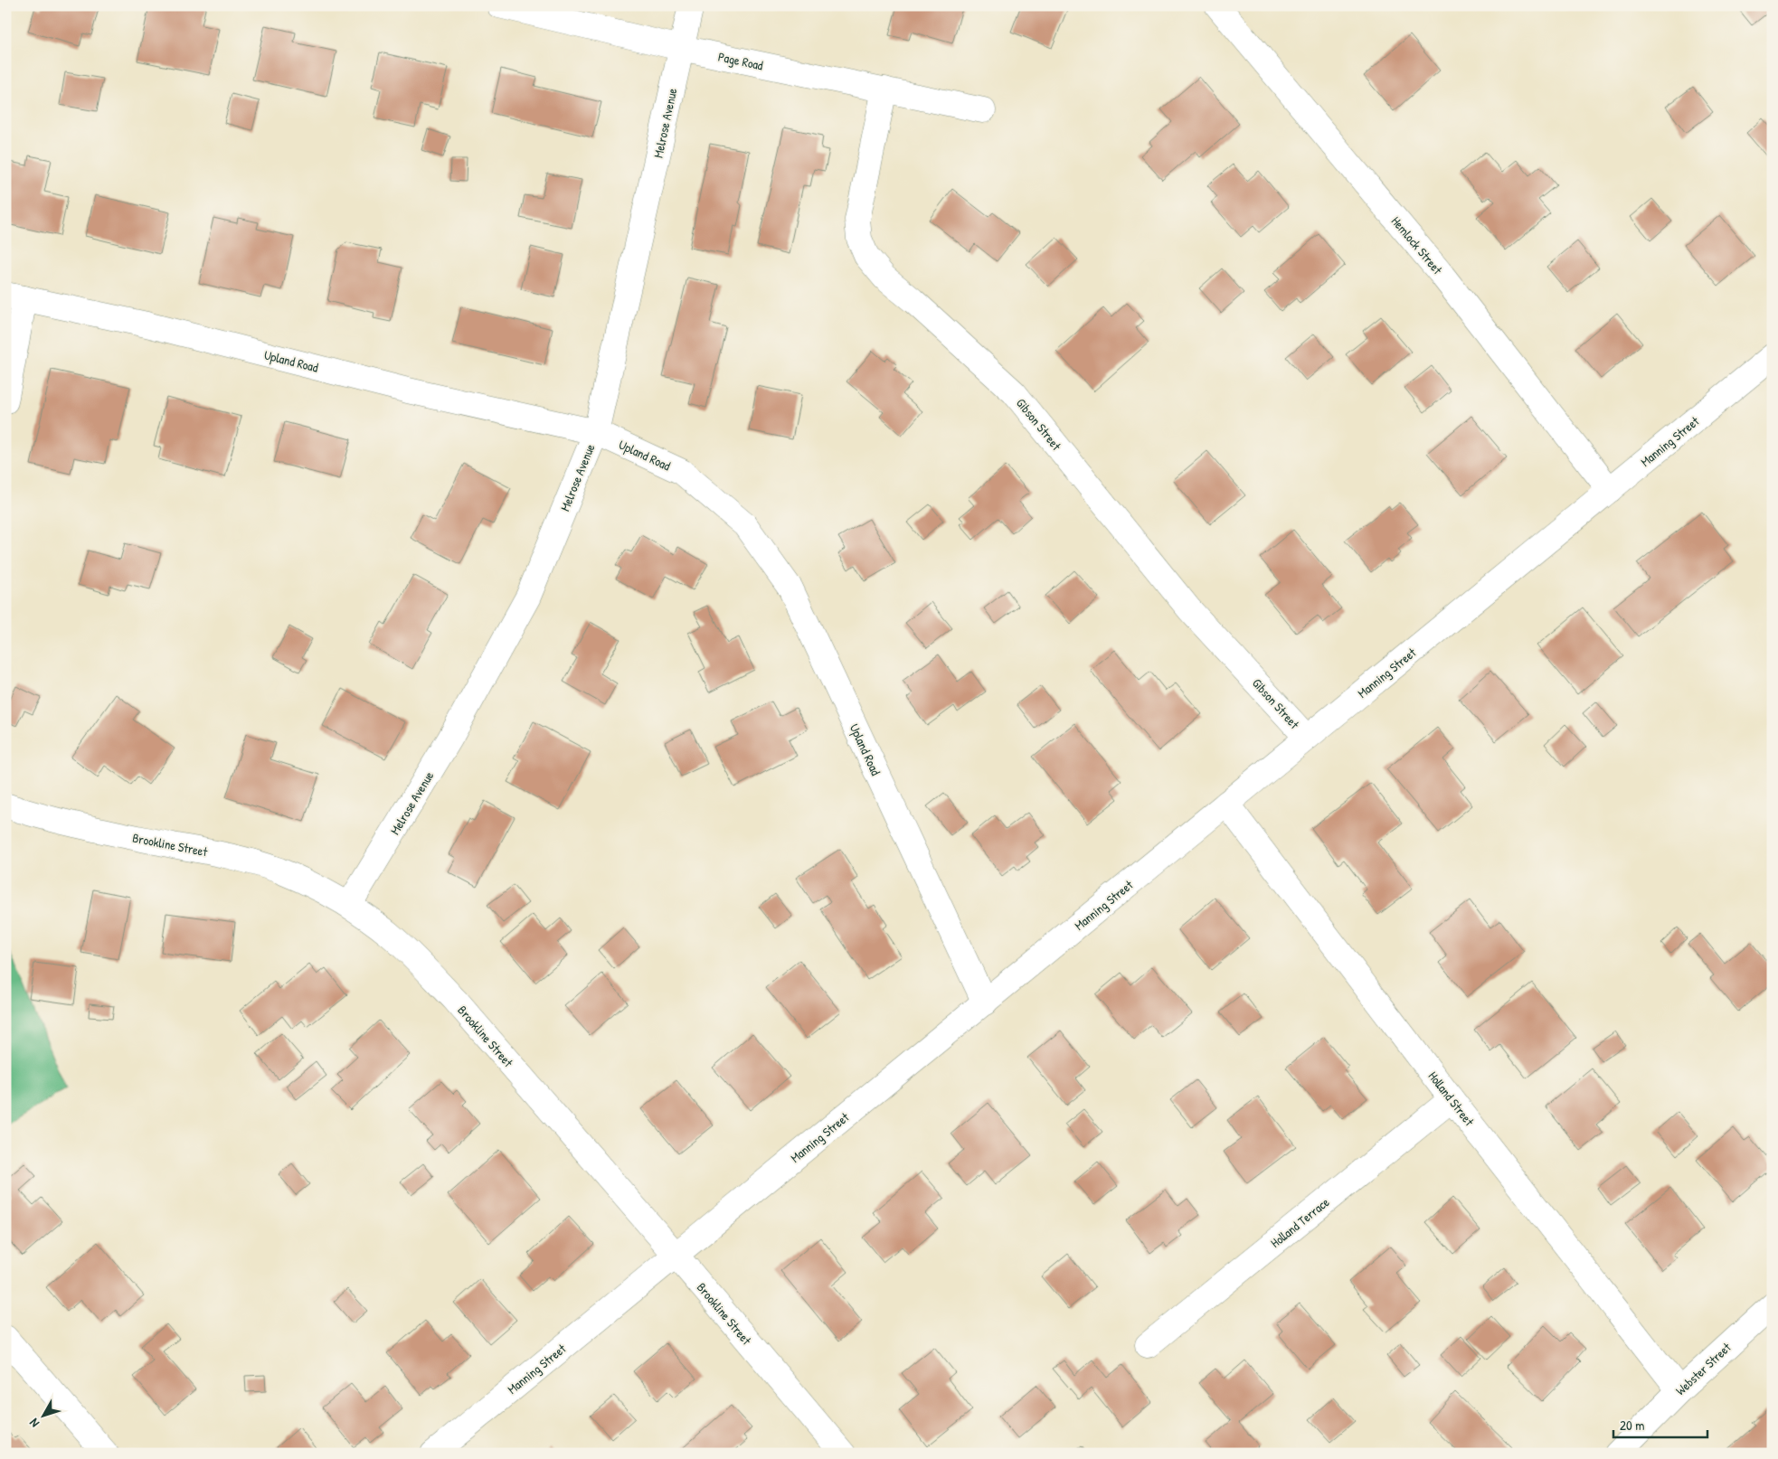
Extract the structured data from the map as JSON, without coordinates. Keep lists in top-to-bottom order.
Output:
{
  "streets": {
    "street": [
      "Page Road",
      "Melrose Avenue",
      "Hemlock Street",
      "Upland Road",
      "Gibson Street",
      "Manning Street",
      "Brookline Street",
      "Holland Street",
      "Holland Terrace",
      "Webster Street"
    ]
  },
  "crossings": [
    ["Page Road", "Melrose Avenue"],
    ["Page Road", "Gibson Street"],
    ["Melrose Avenue", "Upland Road"],
    ["Melrose Avenue", "Brookline Street"],
    ["Hemlock Street", "Manning Street"],
    ["Upland Road", "Manning Street"],
    ["Gibson Street", "Manning Street"],
    ["Manning Street", "Brookline Street"],
    ["Manning Street", "Holland Street"],
    ["Holland Street", "Holland Terrace"],
    ["Holland Street", "Webster Street"]
  ],
  "scale_bar": "20 m",
  "north": "bottom left"
}
